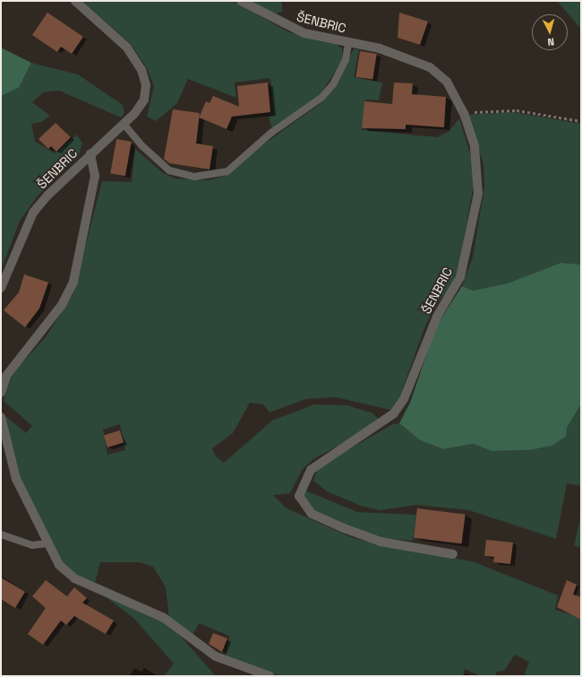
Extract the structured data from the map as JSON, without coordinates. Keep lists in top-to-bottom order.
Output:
{
  "streets": {
    "street": ["ŠENBRIC"]
  },
  "north": "bottom"
}
